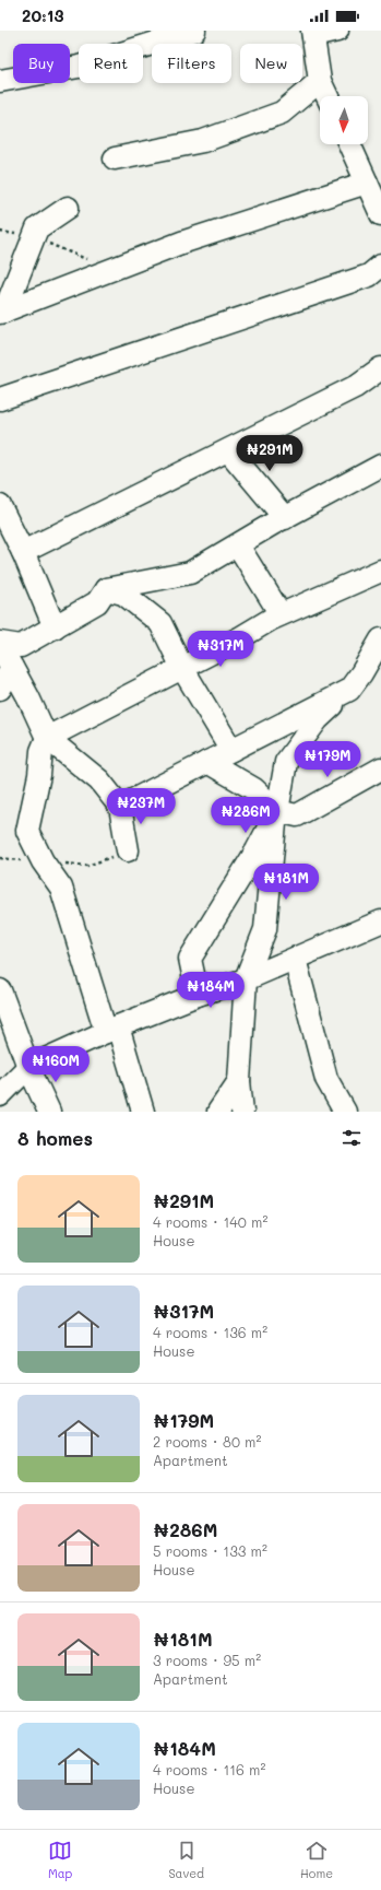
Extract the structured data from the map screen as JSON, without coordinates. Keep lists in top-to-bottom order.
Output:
{
  "north": "bottom",
  "page": {
    "status": "20:13",
    "chip": [
      "Buy",
      "Rent",
      "Filters",
      "New"
    ],
    "price": [
      "₦291M",
      "₦317M",
      "₦179M",
      "₦237M",
      "₦286M",
      "₦181M",
      "₦184M",
      "₦160M"
    ],
    "heading": "8 homes",
    "list": [
      {
        "name": "₦291M",
        "note": "4 rooms · 140 m² · House"
      },
      {
        "name": "₦317M",
        "note": "4 rooms · 136 m² · House"
      },
      {
        "name": "₦179M",
        "note": "2 rooms · 80 m² · Apartment"
      },
      {
        "name": "₦286M",
        "note": "5 rooms · 133 m² · House"
      },
      {
        "name": "₦181M",
        "note": "3 rooms · 95 m² · Apartment"
      },
      {
        "name": "₦184M",
        "note": "4 rooms · 116 m² · House"
      }
    ],
    "tabs": ["Map", "Saved", "Home"]
  }
}
